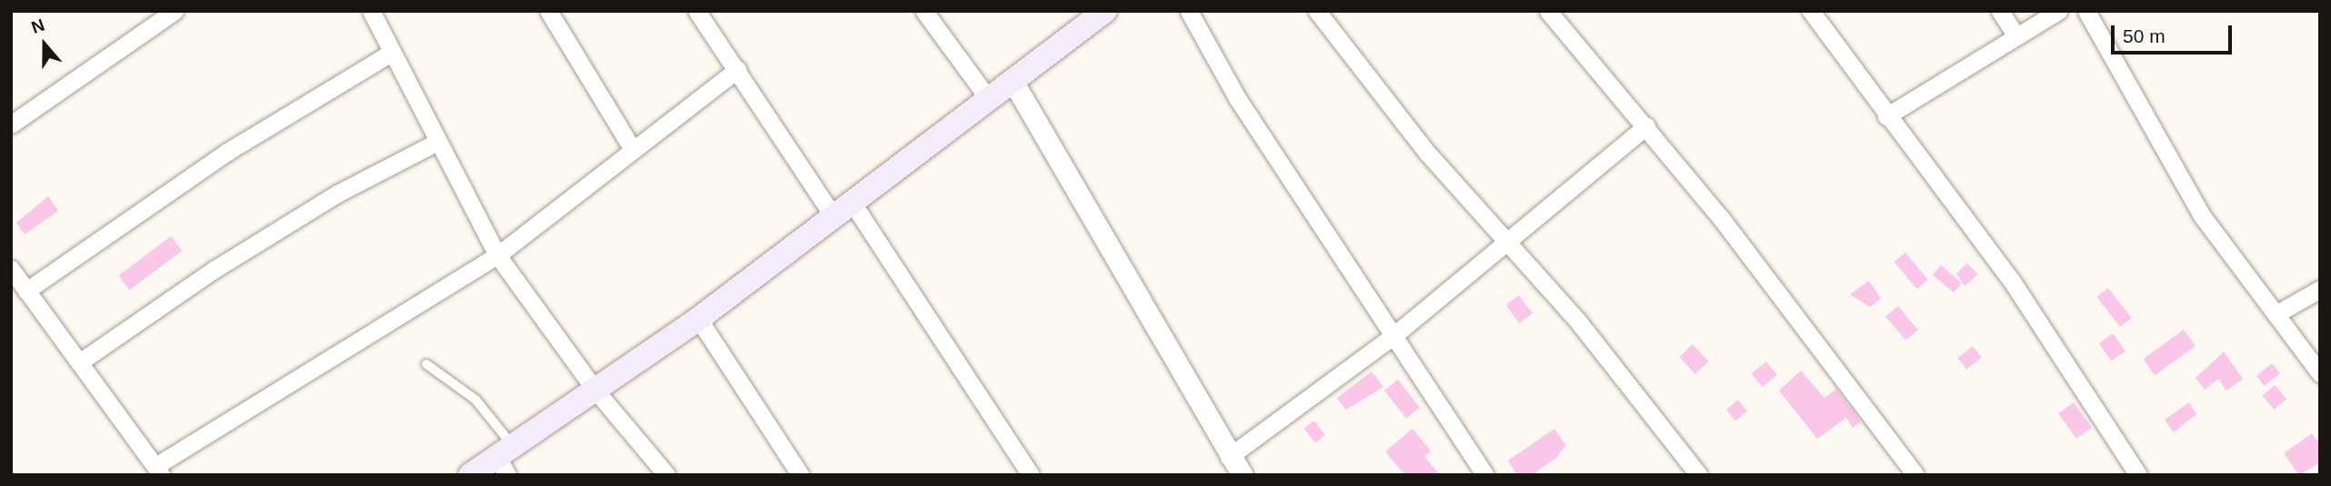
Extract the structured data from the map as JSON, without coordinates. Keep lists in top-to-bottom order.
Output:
{
  "scale_bar": "50 m",
  "north": "top"
}
